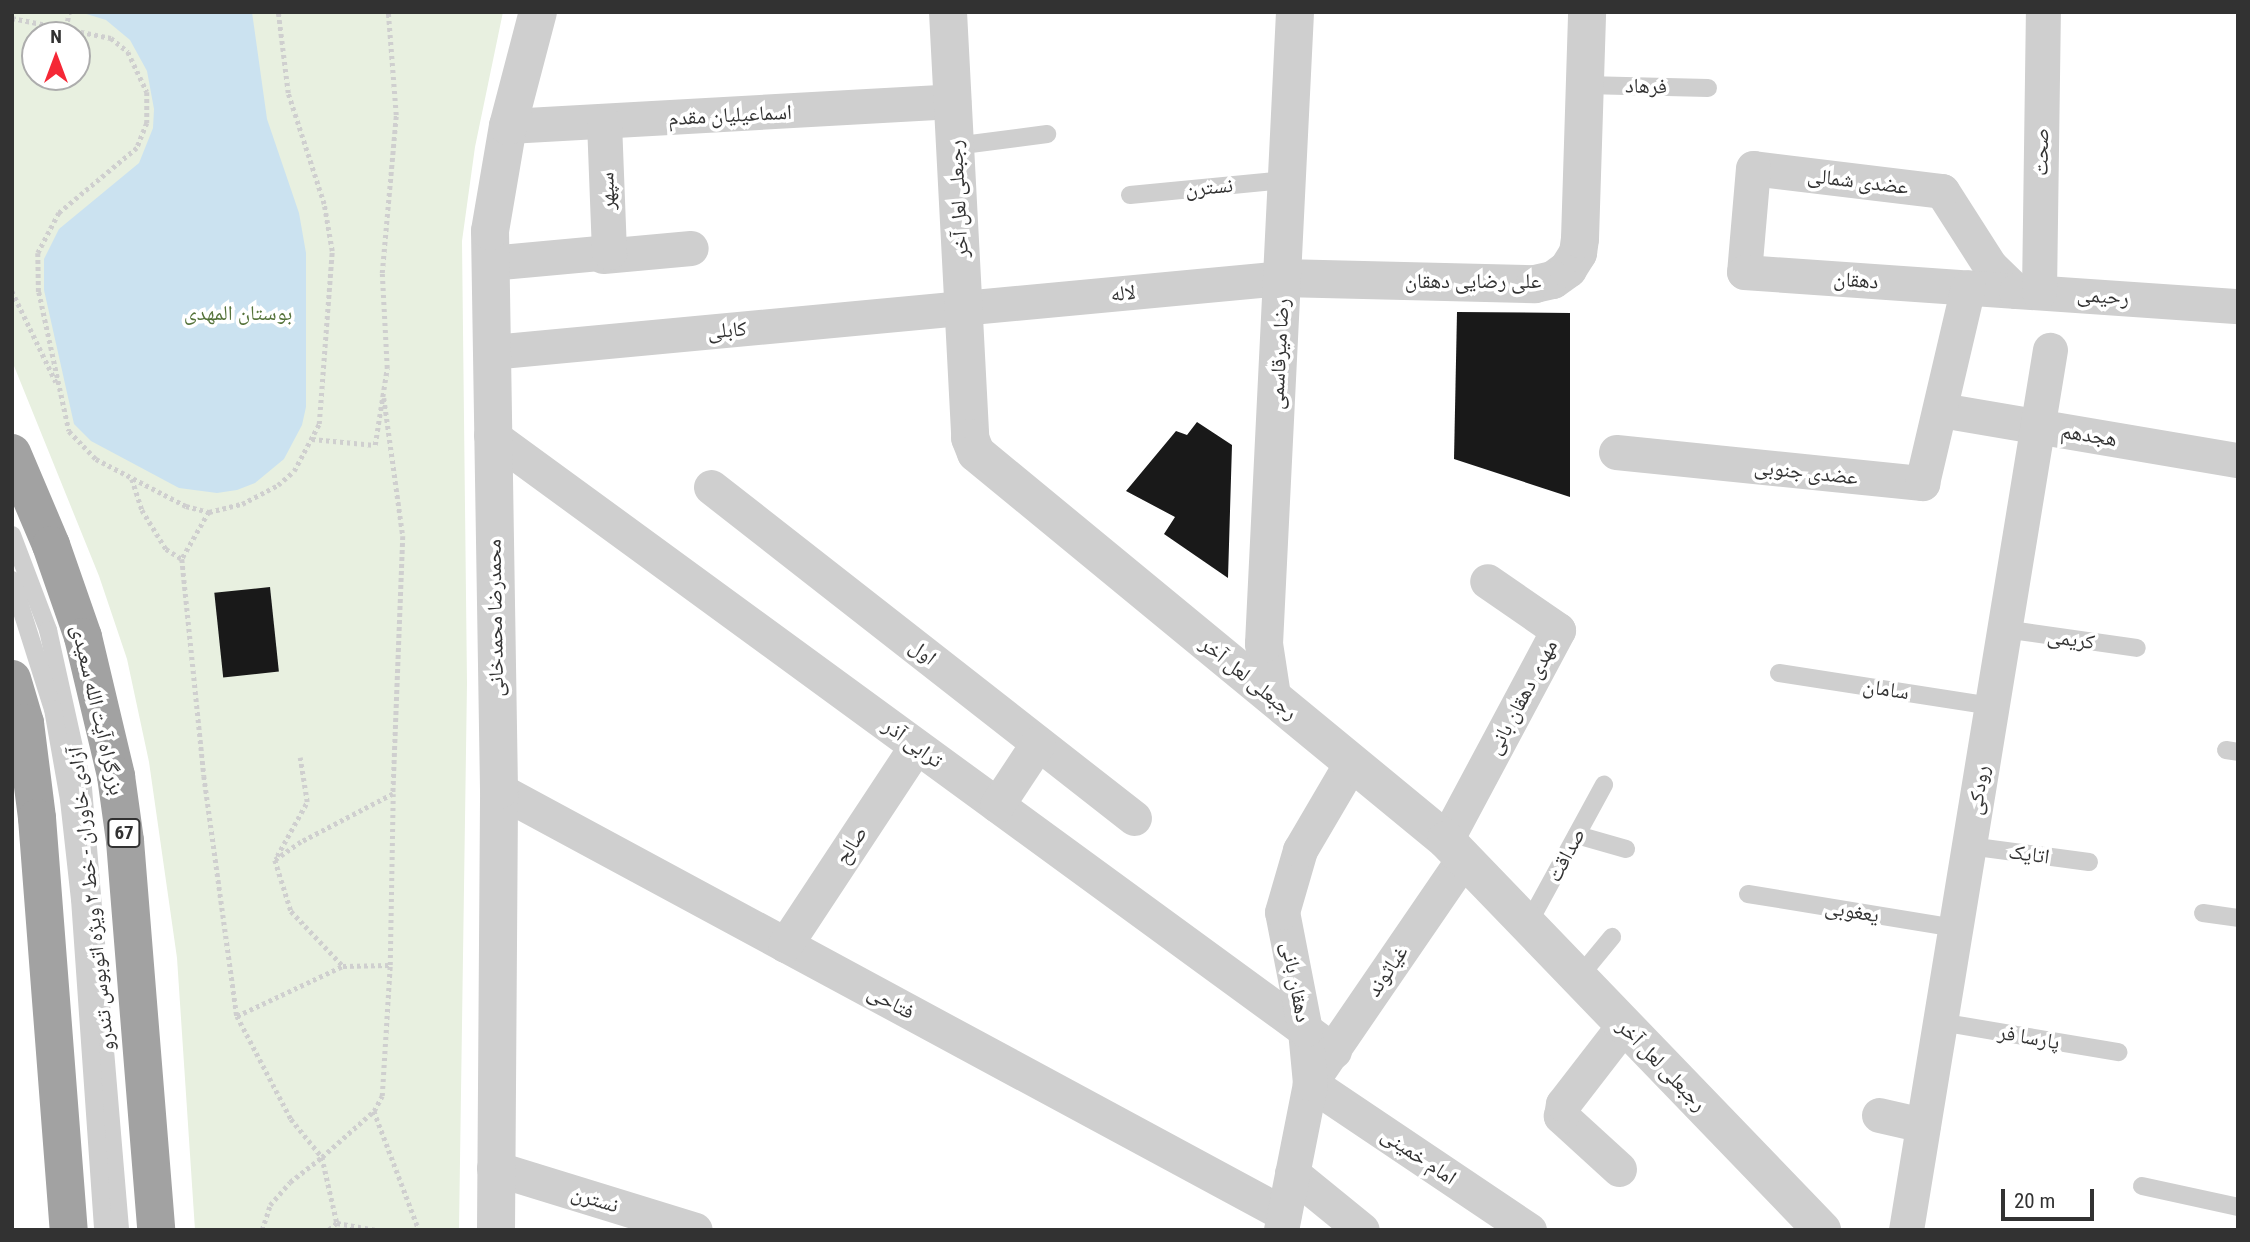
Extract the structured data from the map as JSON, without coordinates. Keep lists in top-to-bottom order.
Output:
{
  "streets": {
    "highway": ["بزرگراه آیت الله سعیدی", "67"],
    "street": [
      "اسماعیلیان مقدم",
      "صحت",
      "عضدی شمالی",
      "نسترن",
      "سپهر",
      "رجبعلی لعل آخر",
      "دهقان",
      "علی رضایی دهقان",
      "لاله",
      "رحیمی",
      "کابلی",
      "رضا میرقاسمی",
      "هجدهم",
      "عضدی جنوبی",
      "محمدرضا محمدخانی",
      "اول",
      "مهدی دهقان بانی",
      "ترابی آذر",
      "رودکی",
      "صالح",
      "غیاثوند",
      "دهقان بانی",
      "فتاحی",
      "امام خمینی"
    ],
    "lane": [
      "فرهاد",
      "کریمی",
      "سامان",
      "اتایک",
      "صداقت",
      "آزادی خاوران - خط ۲ ویژه اتوبوس تندرو",
      "یعغوبی",
      "پارسا فر"
    ]
  },
  "crossings": [
    ["فرهاد", "علی رضایی دهقان"],
    ["اسماعیلیان مقدم", "سپهر"],
    ["اسماعیلیان مقدم", "رجبعلی لعل آخر"],
    ["اسماعیلیان مقدم", "محمدرضا محمدخانی"],
    ["صحت", "عضدی شمالی"],
    ["صحت", "رحیمی"],
    ["عضدی شمالی", "دهقان"],
    ["عضدی شمالی", "رحیمی"],
    ["نسترن", "رضا میرقاسمی"],
    ["نسترن", "محمدرضا محمدخانی"],
    ["رجبعلی لعل آخر", "لاله"],
    ["رجبعلی لعل آخر", "کابلی"],
    ["رجبعلی لعل آخر", "رضا میرقاسمی"],
    ["رجبعلی لعل آخر", "مهدی دهقان بانی"],
    ["رجبعلی لعل آخر", "صداقت"],
    ["رجبعلی لعل آخر", "غیاثوند"],
    ["رجبعلی لعل آخر", "دهقان بانی"],
    ["دهقان", "رحیمی"],
    ["علی رضایی دهقان", "لاله"],
    ["علی رضایی دهقان", "رضا میرقاسمی"],
    ["لاله", "کابلی"],
    ["لاله", "رضا میرقاسمی"],
    ["کابلی", "محمدرضا محمدخانی"],
    ["هجدهم", "عضدی جنوبی"],
    ["هجدهم", "رودکی"],
    ["محمدرضا محمدخانی", "ترابی آذر"],
    ["محمدرضا محمدخانی", "فتاحی"],
    ["کریمی", "رودکی"],
    ["سامان", "رودکی"],
    ["مهدی دهقان بانی", "غیاثوند"],
    ["ترابی آذر", "صالح"],
    ["ترابی آذر", "غیاثوند"],
    ["ترابی آذر", "دهقان بانی"],
    ["رودکی", "اتایک"],
    ["رودکی", "یعغوبی"],
    ["رودکی", "پارسا فر"],
    ["صالح", "فتاحی"],
    ["غیاثوند", "دهقان بانی"],
    ["غیاثوند", "امام خمینی"],
    ["دهقان بانی", "فتاحی"],
    ["دهقان بانی", "امام خمینی"]
  ],
  "parks": ["بوستان المهدی"],
  "scale_bar": "20 m",
  "north": "top"
}
